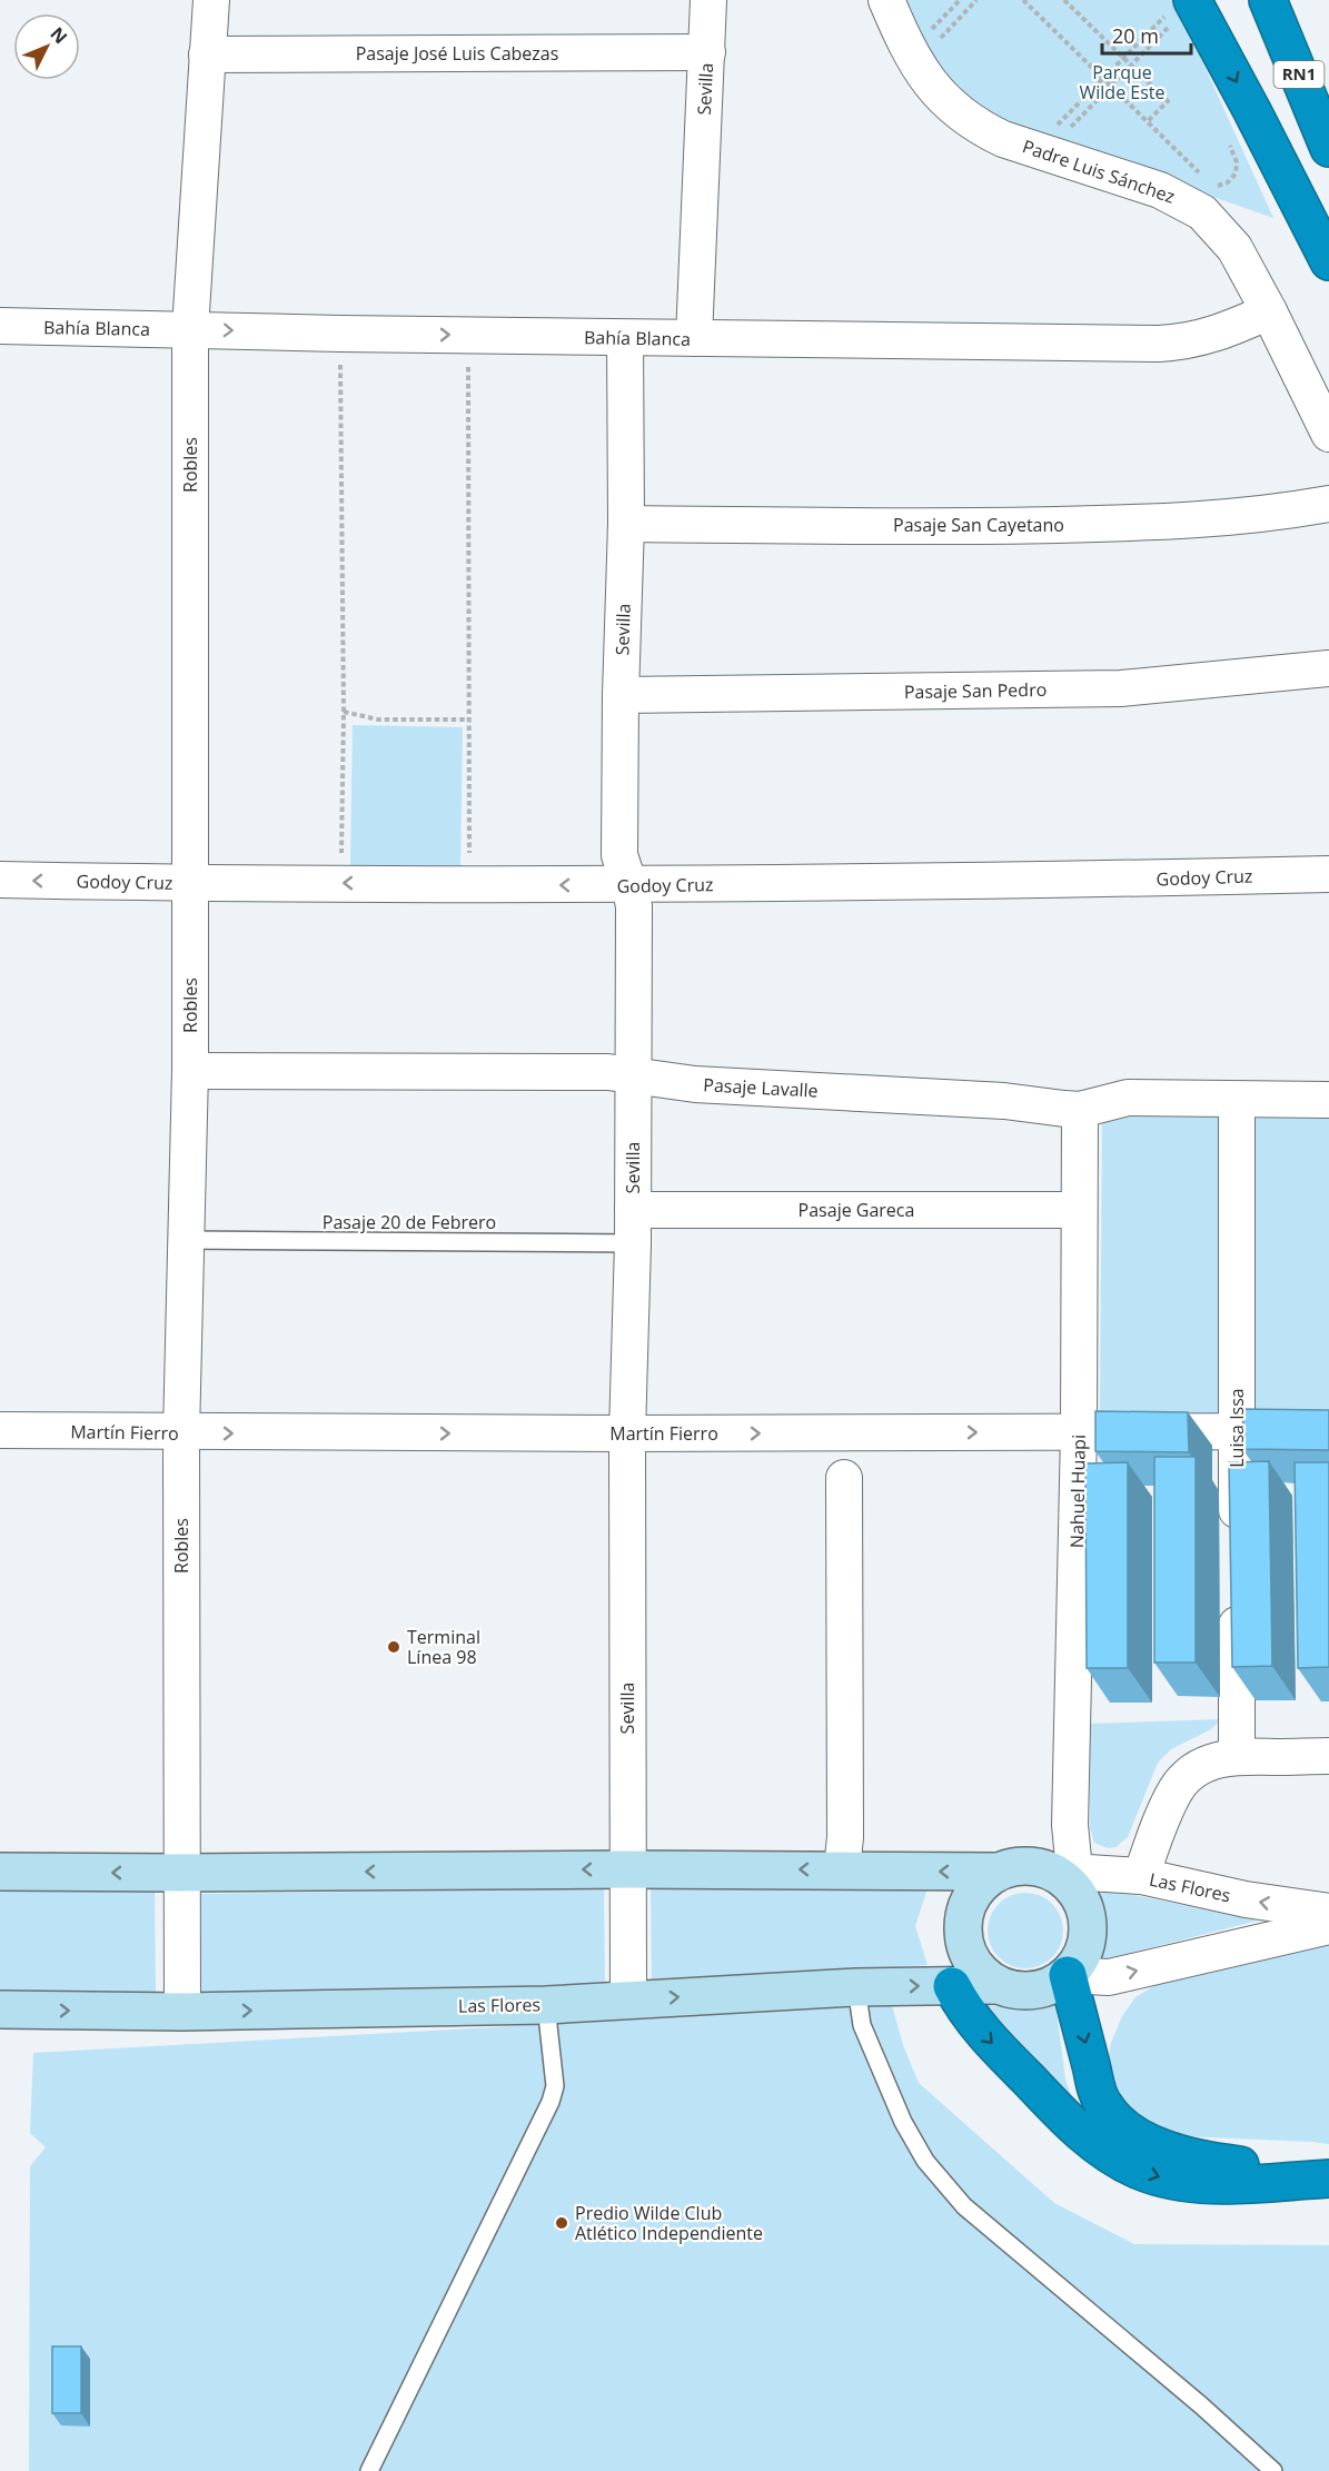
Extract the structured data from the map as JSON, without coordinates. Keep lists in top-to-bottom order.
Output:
{
  "streets": {
    "highway": ["RN1"],
    "street": [
      "Pasaje José Luis Cabezas",
      "Sevilla",
      "Padre Luis Sánchez",
      "Bahía Blanca",
      "Robles",
      "Pasaje San Cayetano",
      "Pasaje San Pedro",
      "Godoy Cruz",
      "Pasaje Lavalle",
      "Pasaje Gareca",
      "Luisa Issa",
      "Martín Fierro",
      "Nahuel Huapi",
      "Las Flores"
    ],
    "lane": ["Pasaje 20 de Febrero"]
  },
  "crossings": [
    ["Pasaje José Luis Cabezas", "Sevilla"],
    ["Pasaje José Luis Cabezas", "Robles"],
    ["Sevilla", "Bahía Blanca"],
    ["Sevilla", "Pasaje San Cayetano"],
    ["Sevilla", "Pasaje San Pedro"],
    ["Sevilla", "Godoy Cruz"],
    ["Sevilla", "Pasaje Lavalle"],
    ["Sevilla", "Pasaje Gareca"],
    ["Sevilla", "Pasaje 20 de Febrero"],
    ["Sevilla", "Martín Fierro"],
    ["Sevilla", "Las Flores"],
    ["Padre Luis Sánchez", "Bahía Blanca"],
    ["Bahía Blanca", "Robles"],
    ["Robles", "Godoy Cruz"],
    ["Robles", "Pasaje Lavalle"],
    ["Robles", "Pasaje 20 de Febrero"],
    ["Robles", "Martín Fierro"],
    ["Robles", "Las Flores"],
    ["Pasaje Lavalle", "Luisa Issa"],
    ["Pasaje Lavalle", "Nahuel Huapi"],
    ["Pasaje Gareca", "Pasaje 20 de Febrero"],
    ["Pasaje Gareca", "Nahuel Huapi"],
    ["Luisa Issa", "Martín Fierro"],
    ["Martín Fierro", "Nahuel Huapi"],
    ["Nahuel Huapi", "Las Flores"]
  ],
  "one_way": ["Godoy Cruz", "Martín Fierro"],
  "parks": ["Parque Wilde Este"],
  "places": ["Terminal Línea 98", "Predio Wilde Club Atlético Independiente"],
  "scale_bar": "20 m",
  "north": "top right"
}
